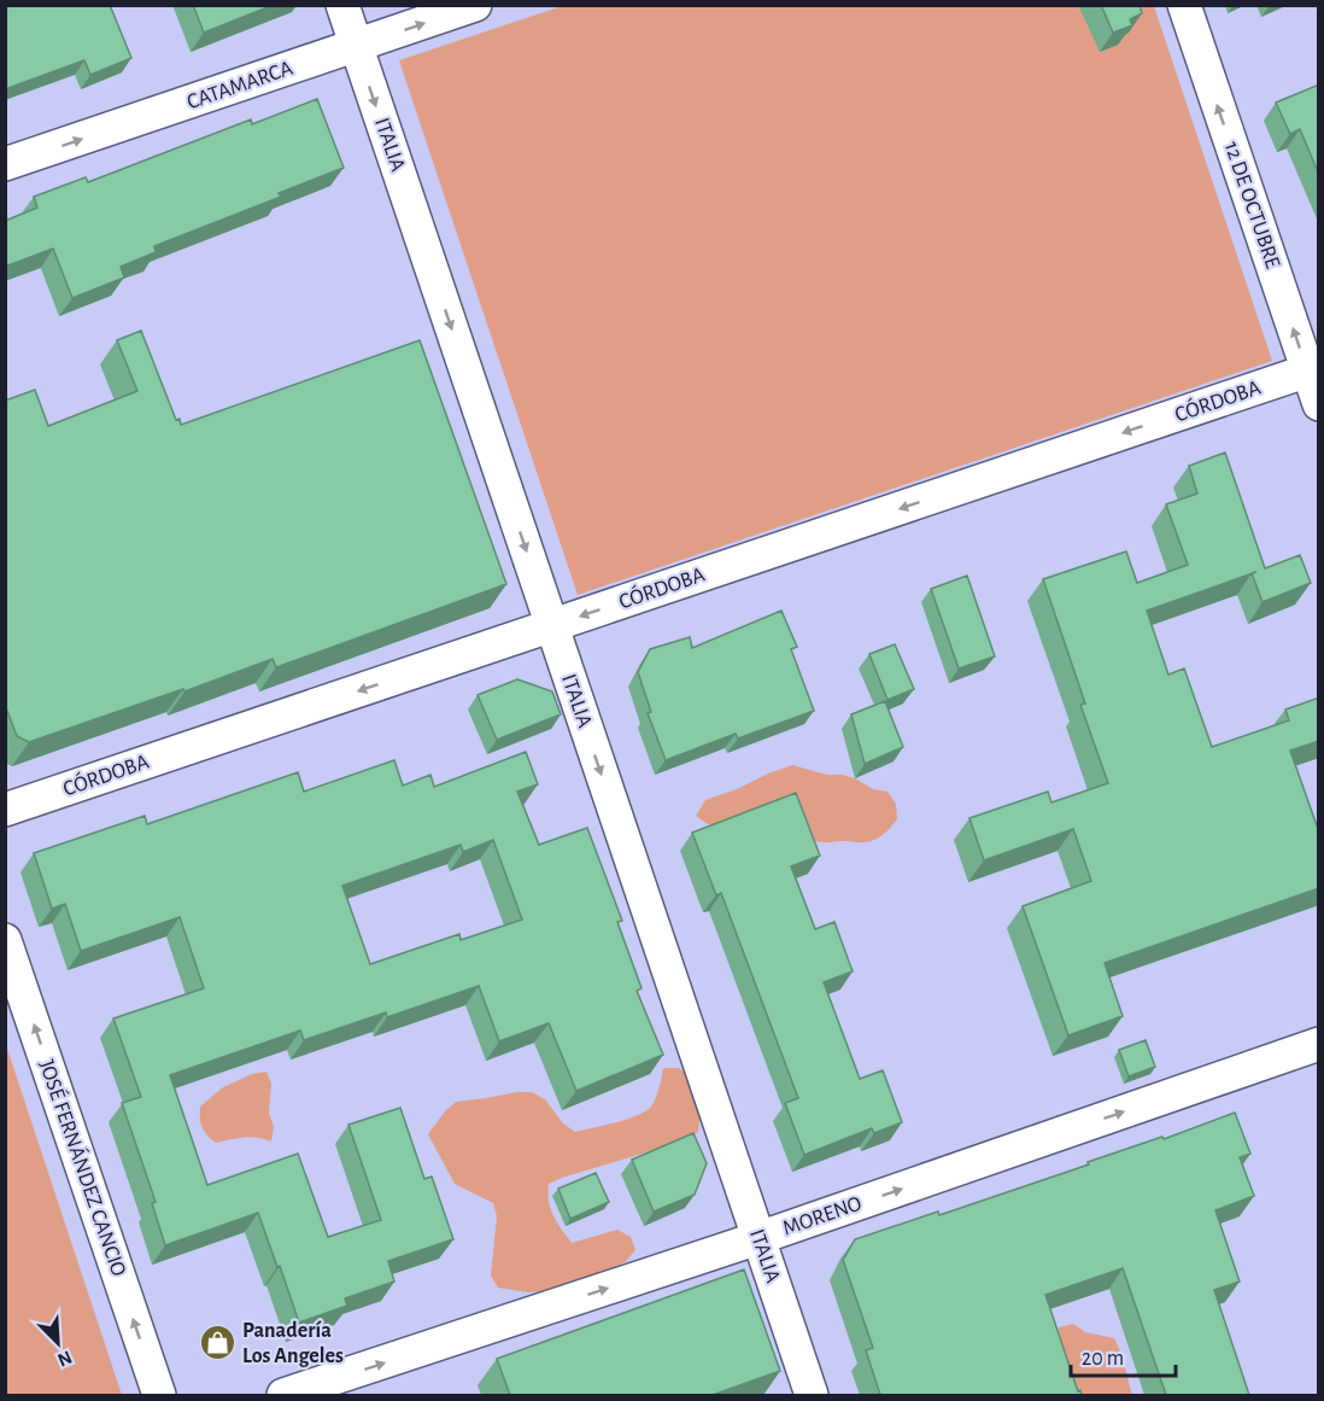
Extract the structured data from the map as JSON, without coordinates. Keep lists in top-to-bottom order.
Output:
{
  "streets": {
    "street": [
      "CATAMARCA",
      "ITALIA",
      "12 DE OCTUBRE",
      "CÓRDOBA",
      "JOSÉ FERNÁNDEZ CANCIO",
      "MORENO"
    ]
  },
  "crossings": [
    ["CATAMARCA", "ITALIA"],
    ["ITALIA", "CÓRDOBA"],
    ["ITALIA", "MORENO"],
    ["12 DE OCTUBRE", "CÓRDOBA"]
  ],
  "one_way": [
    "CATAMARCA",
    "ITALIA",
    "12 DE OCTUBRE",
    "CÓRDOBA",
    "JOSÉ FERNÁNDEZ CANCIO",
    "MORENO"
  ],
  "places": {
    "shop": ["Panadería Los Angeles"]
  },
  "scale_bar": "20 m",
  "north": "bottom right"
}
